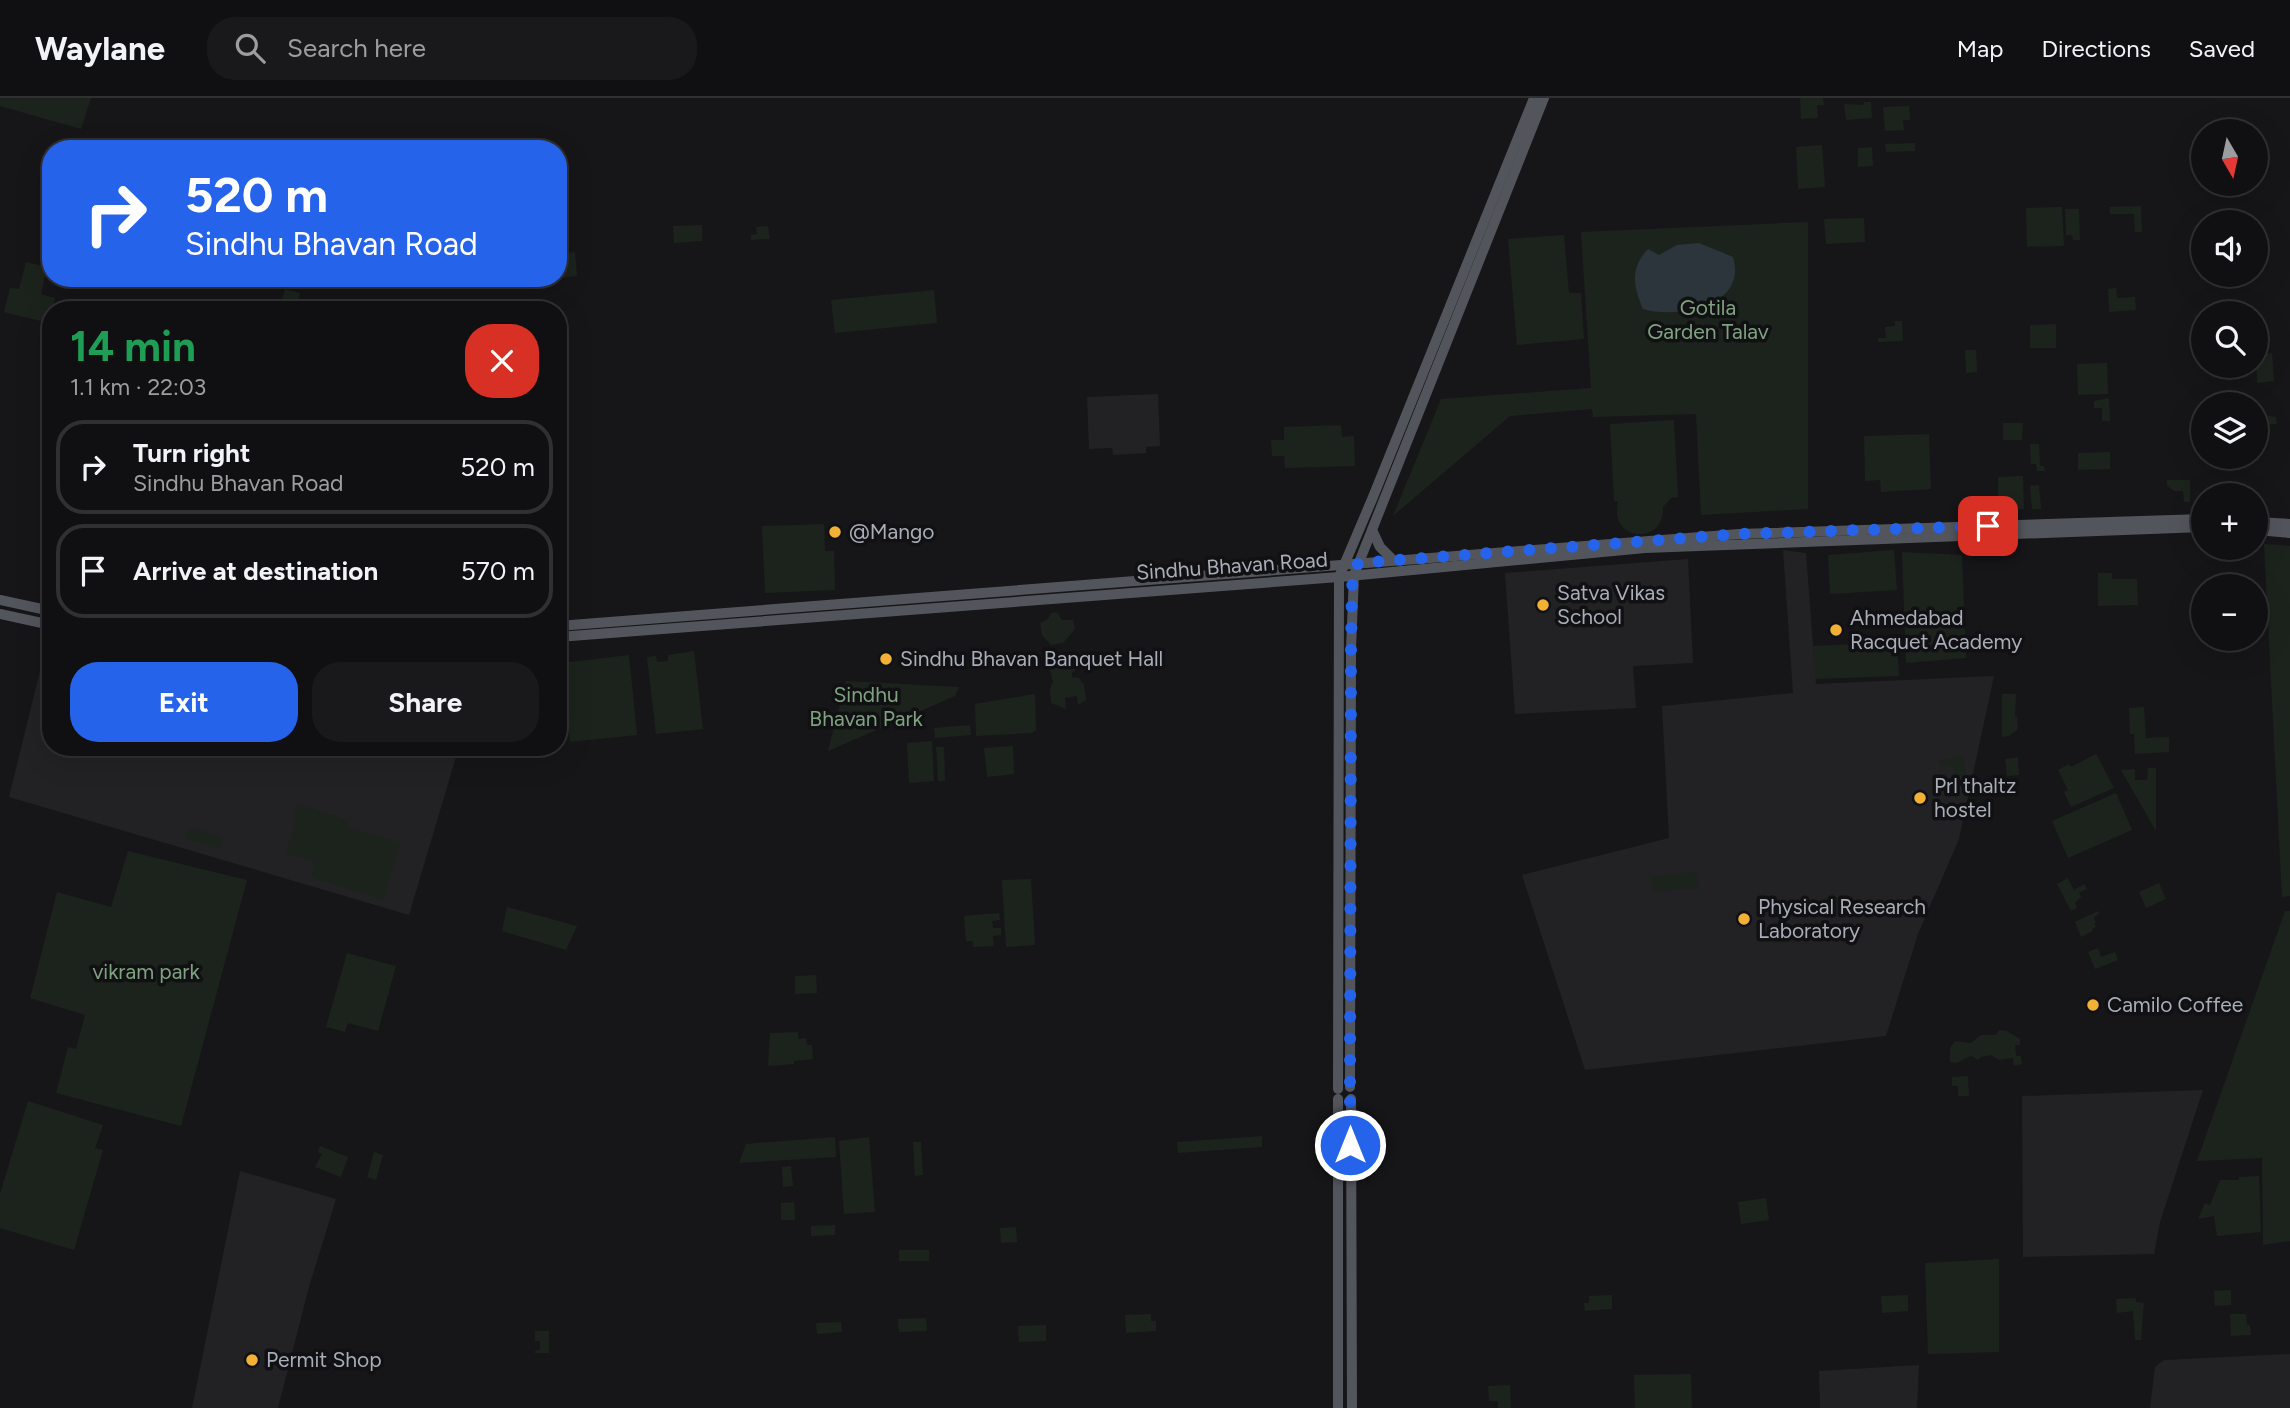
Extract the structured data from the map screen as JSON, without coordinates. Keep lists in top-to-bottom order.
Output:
{
  "streets": {
    "main road": ["Sindhu Bhavan Road"]
  },
  "parks": ["Gotila Garden Talav", "Sindhu Bhavan Park", "vikram park"],
  "places": [
    "@Mango",
    "Satva Vikas School",
    "Ahmedabad Racquet Academy",
    "Sindhu Bhavan Banquet Hall",
    "Prl thaltz hostel",
    "Physical Research Laboratory",
    "Camilo Coffee",
    "Permit Shop"
  ],
  "north": "bottom",
  "page": {
    "header": "Waylane",
    "search": "Search here",
    "nav": ["Map", "Directions", "Saved"],
    "map_buttons": ["+", "−"],
    "turn": ["520 m", "Sindhu Bhavan Road"],
    "heading": ["14 min", "1.1 km · 22:03"],
    "list": [
      {
        "name": "Turn right",
        "note": "Sindhu Bhavan Road",
        "value": "520 m"
      },
      {
        "name": "Arrive at destination",
        "value": "570 m"
      }
    ],
    "buttons": ["Exit", "Share"]
  }
}
